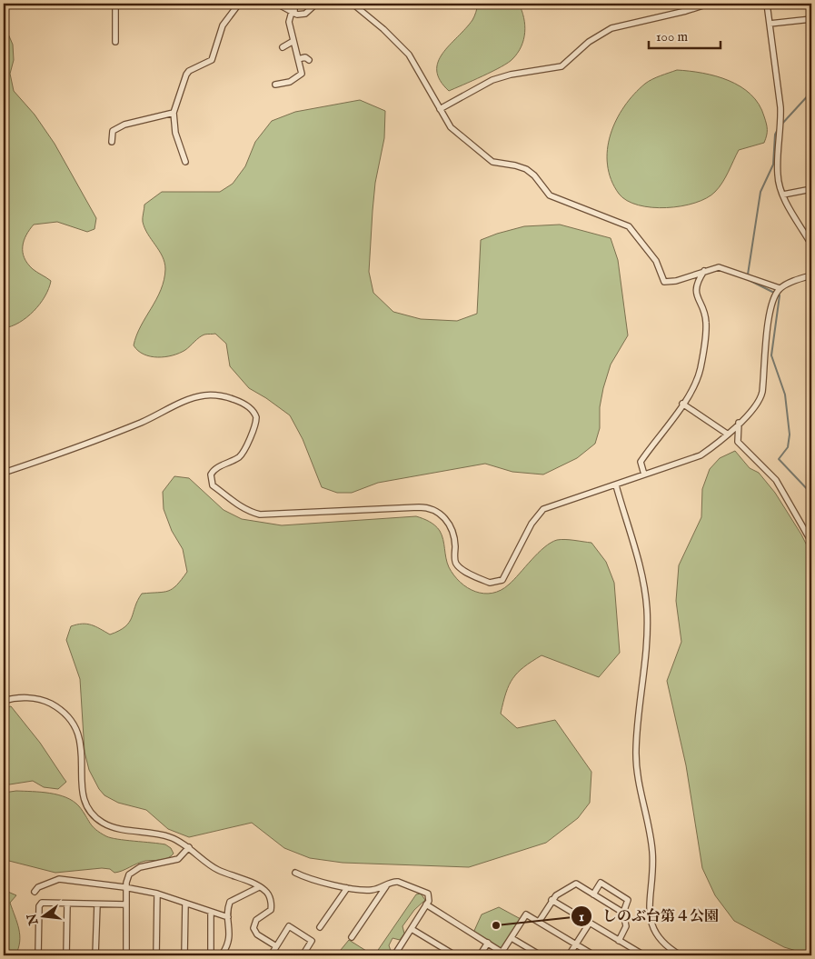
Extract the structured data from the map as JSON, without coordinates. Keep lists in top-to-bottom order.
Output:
{
  "places": ["しのぶ台第４公園"],
  "scale_bar": "100 m",
  "north": "left"
}
